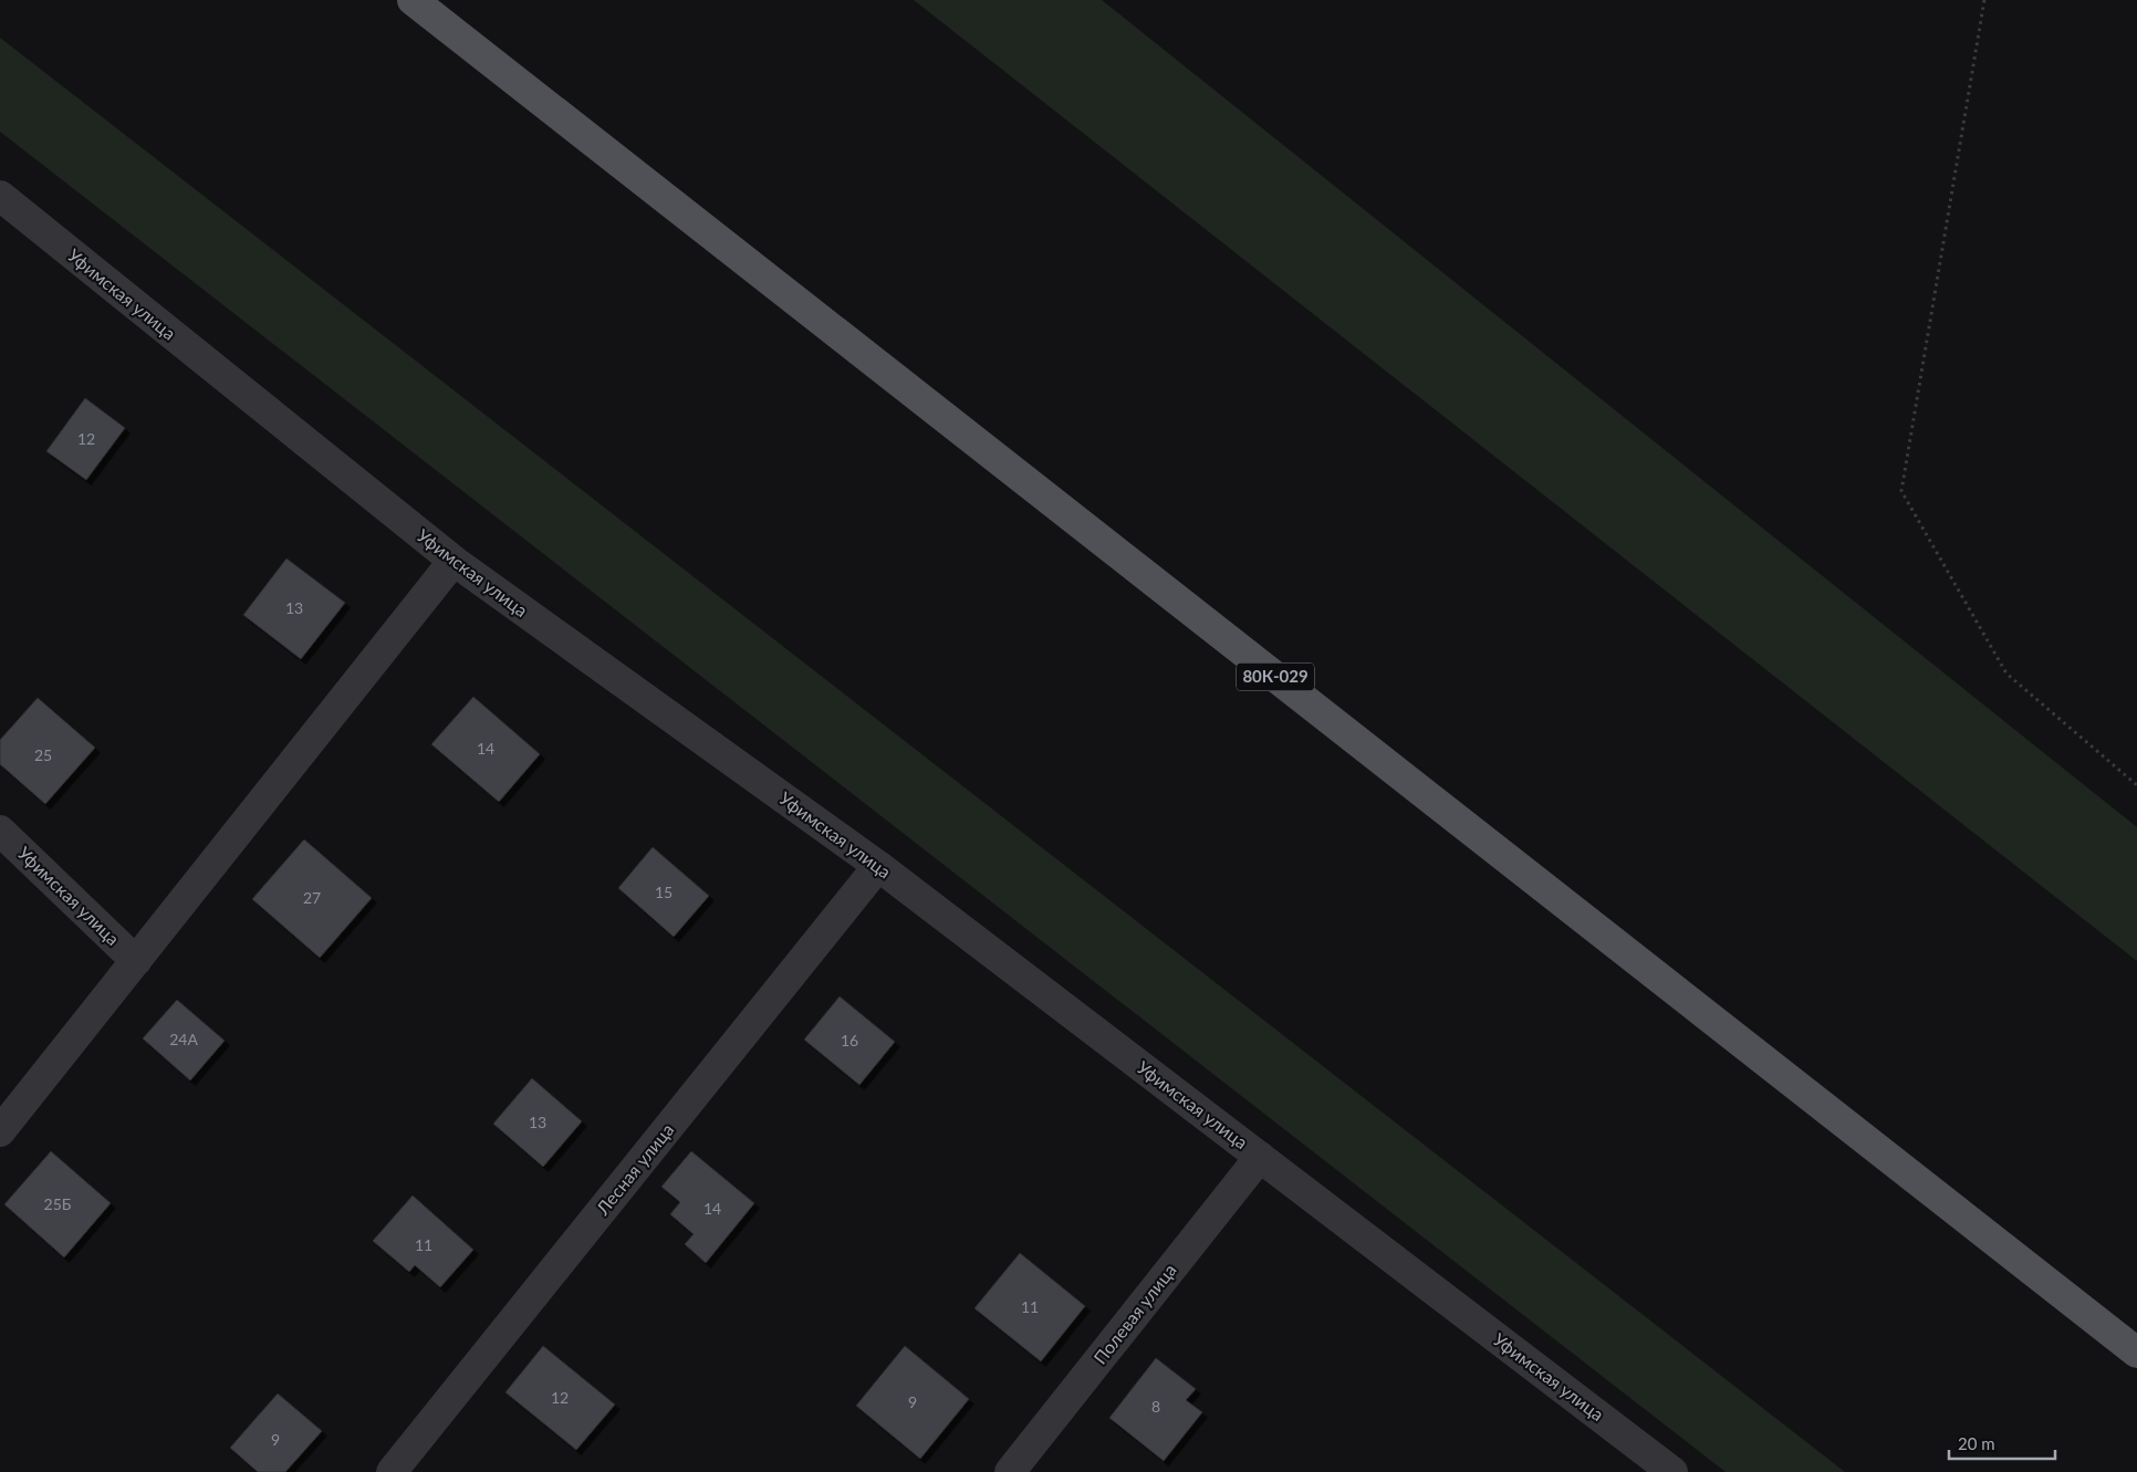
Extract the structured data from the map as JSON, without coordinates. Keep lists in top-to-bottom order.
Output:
{
  "streets": {
    "main road": ["80К-029"],
    "street": ["Уфимская улица", "Лесная улица", "Полевая улица"]
  },
  "crossings": [
    ["Уфимская улица", "Лесная улица"],
    ["Уфимская улица", "Полевая улица"]
  ],
  "house_numbers": [
    "12",
    "13",
    "14",
    "25",
    "15",
    "27",
    "24А",
    "16",
    "13",
    "25Б",
    "14",
    "11",
    "11",
    "12",
    "9",
    "8",
    "9"
  ],
  "scale_bar": "20 m"
}
